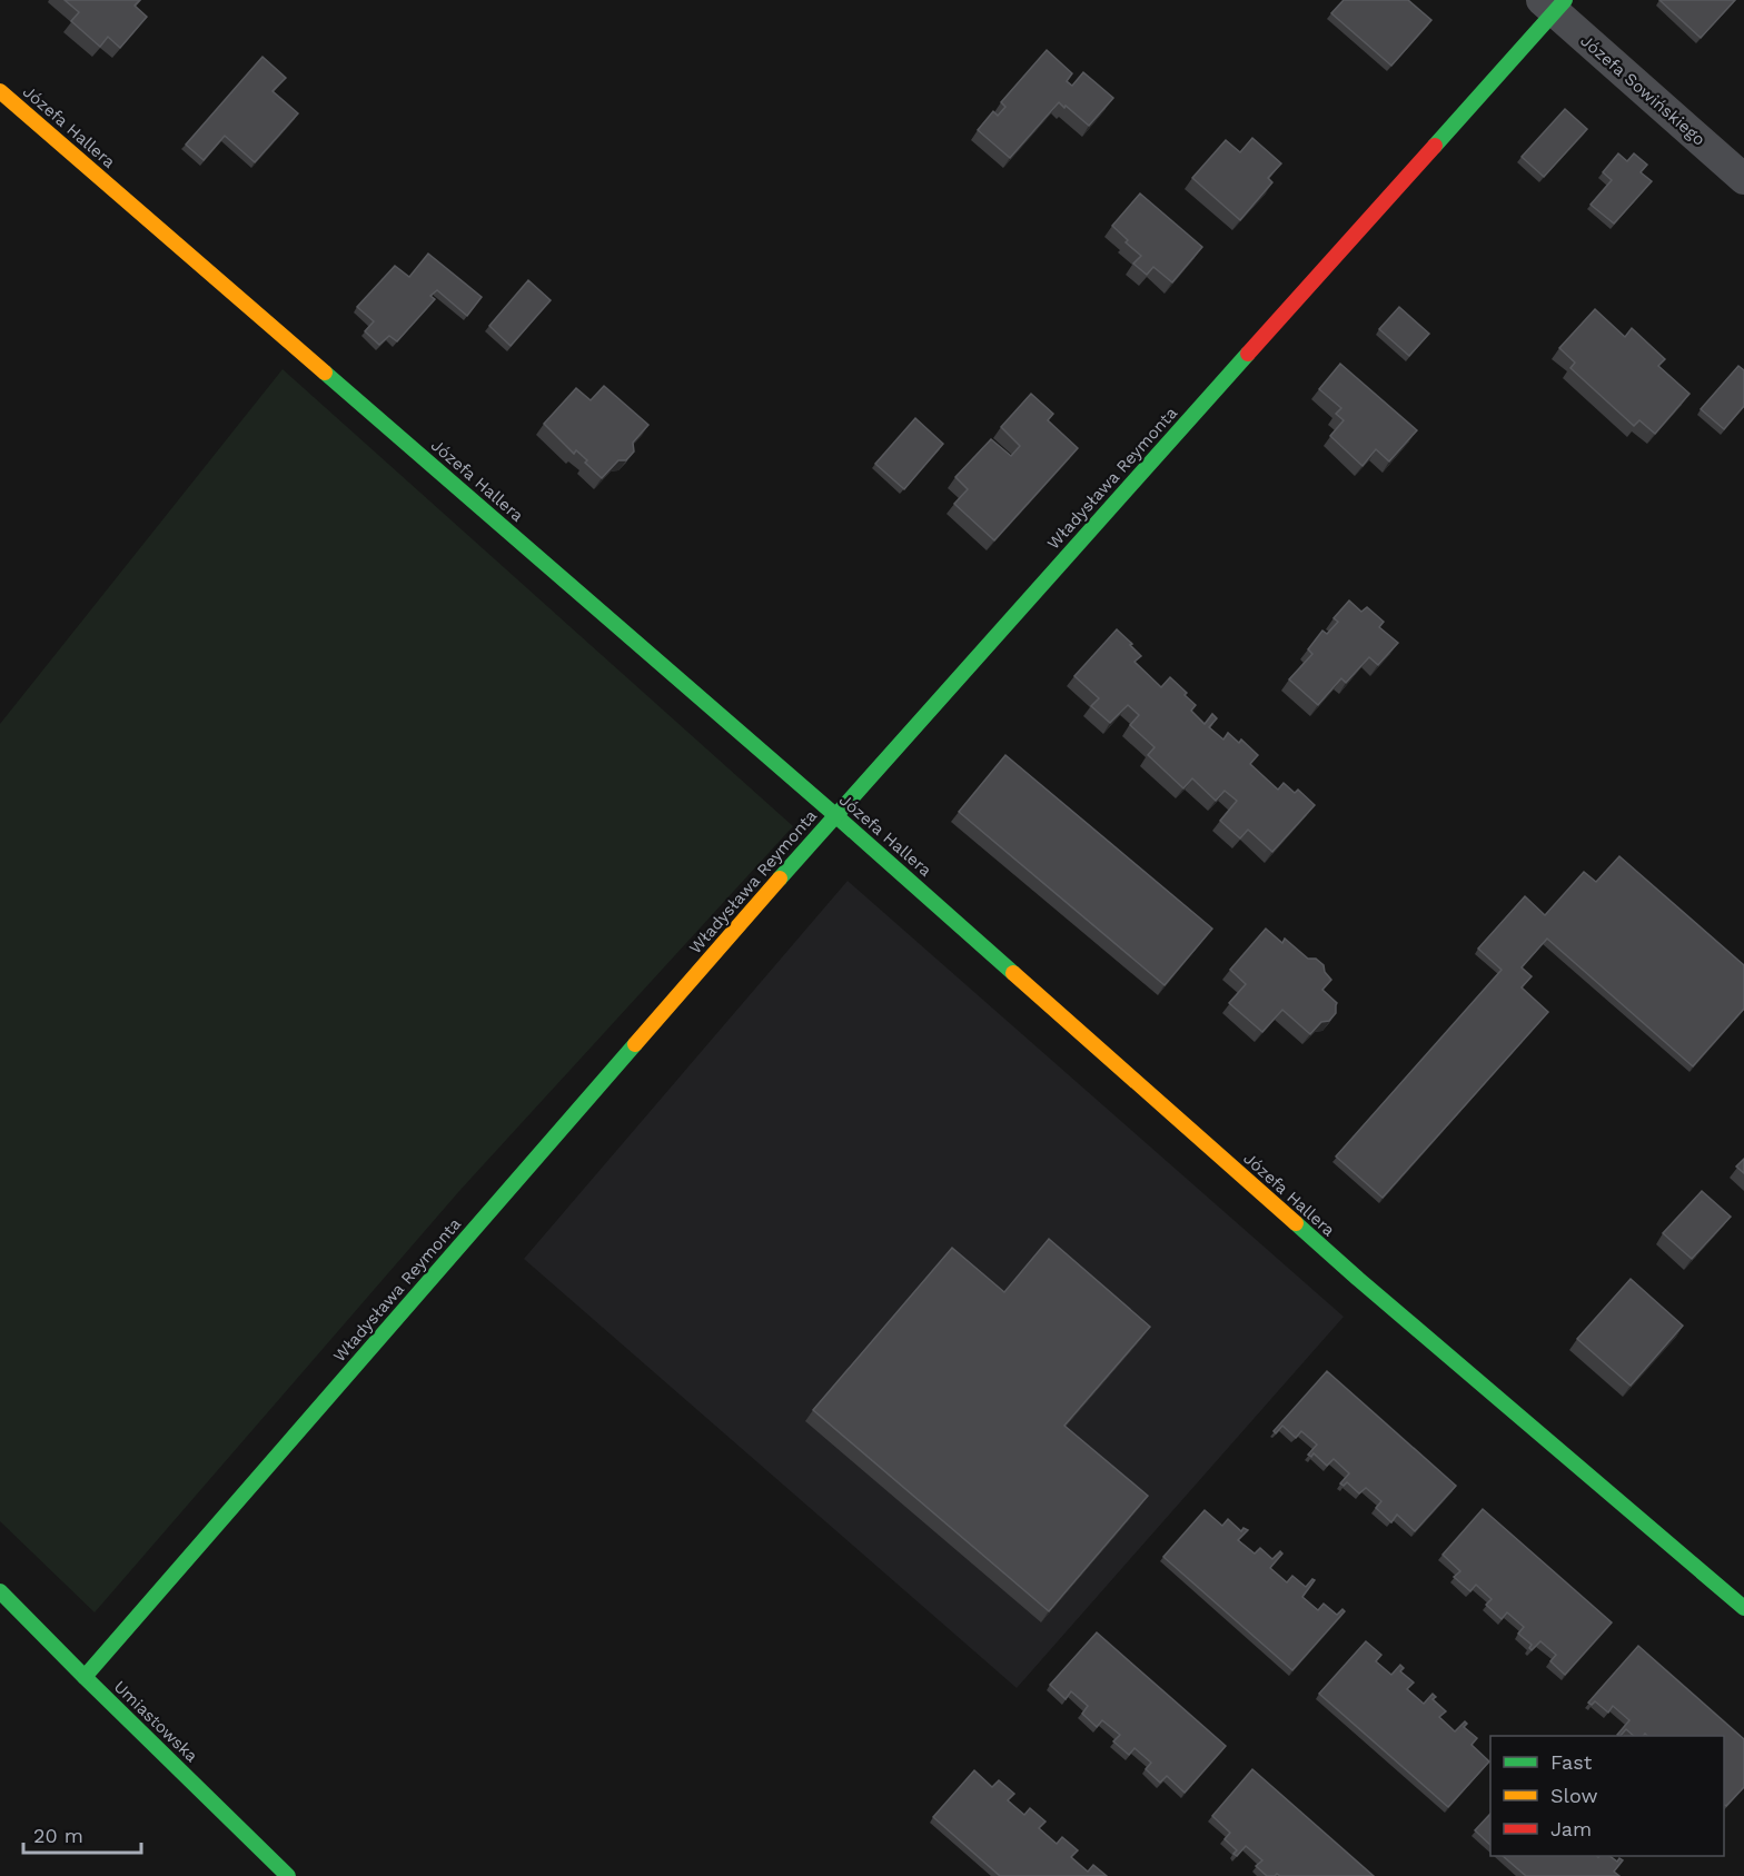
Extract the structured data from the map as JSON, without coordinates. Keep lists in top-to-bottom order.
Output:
{
  "streets": {
    "street": [
      "Józefa Sowińskiego",
      "Józefa Hallera",
      "Władysława Reymonta",
      "Umiastowska"
    ]
  },
  "crossings": [
    ["Józefa Sowińskiego", "Władysława Reymonta"],
    ["Józefa Hallera", "Władysława Reymonta"],
    ["Władysława Reymonta", "Umiastowska"]
  ],
  "legend": ["Fast", "Slow", "Jam"],
  "scale_bar": "20 m"
}
